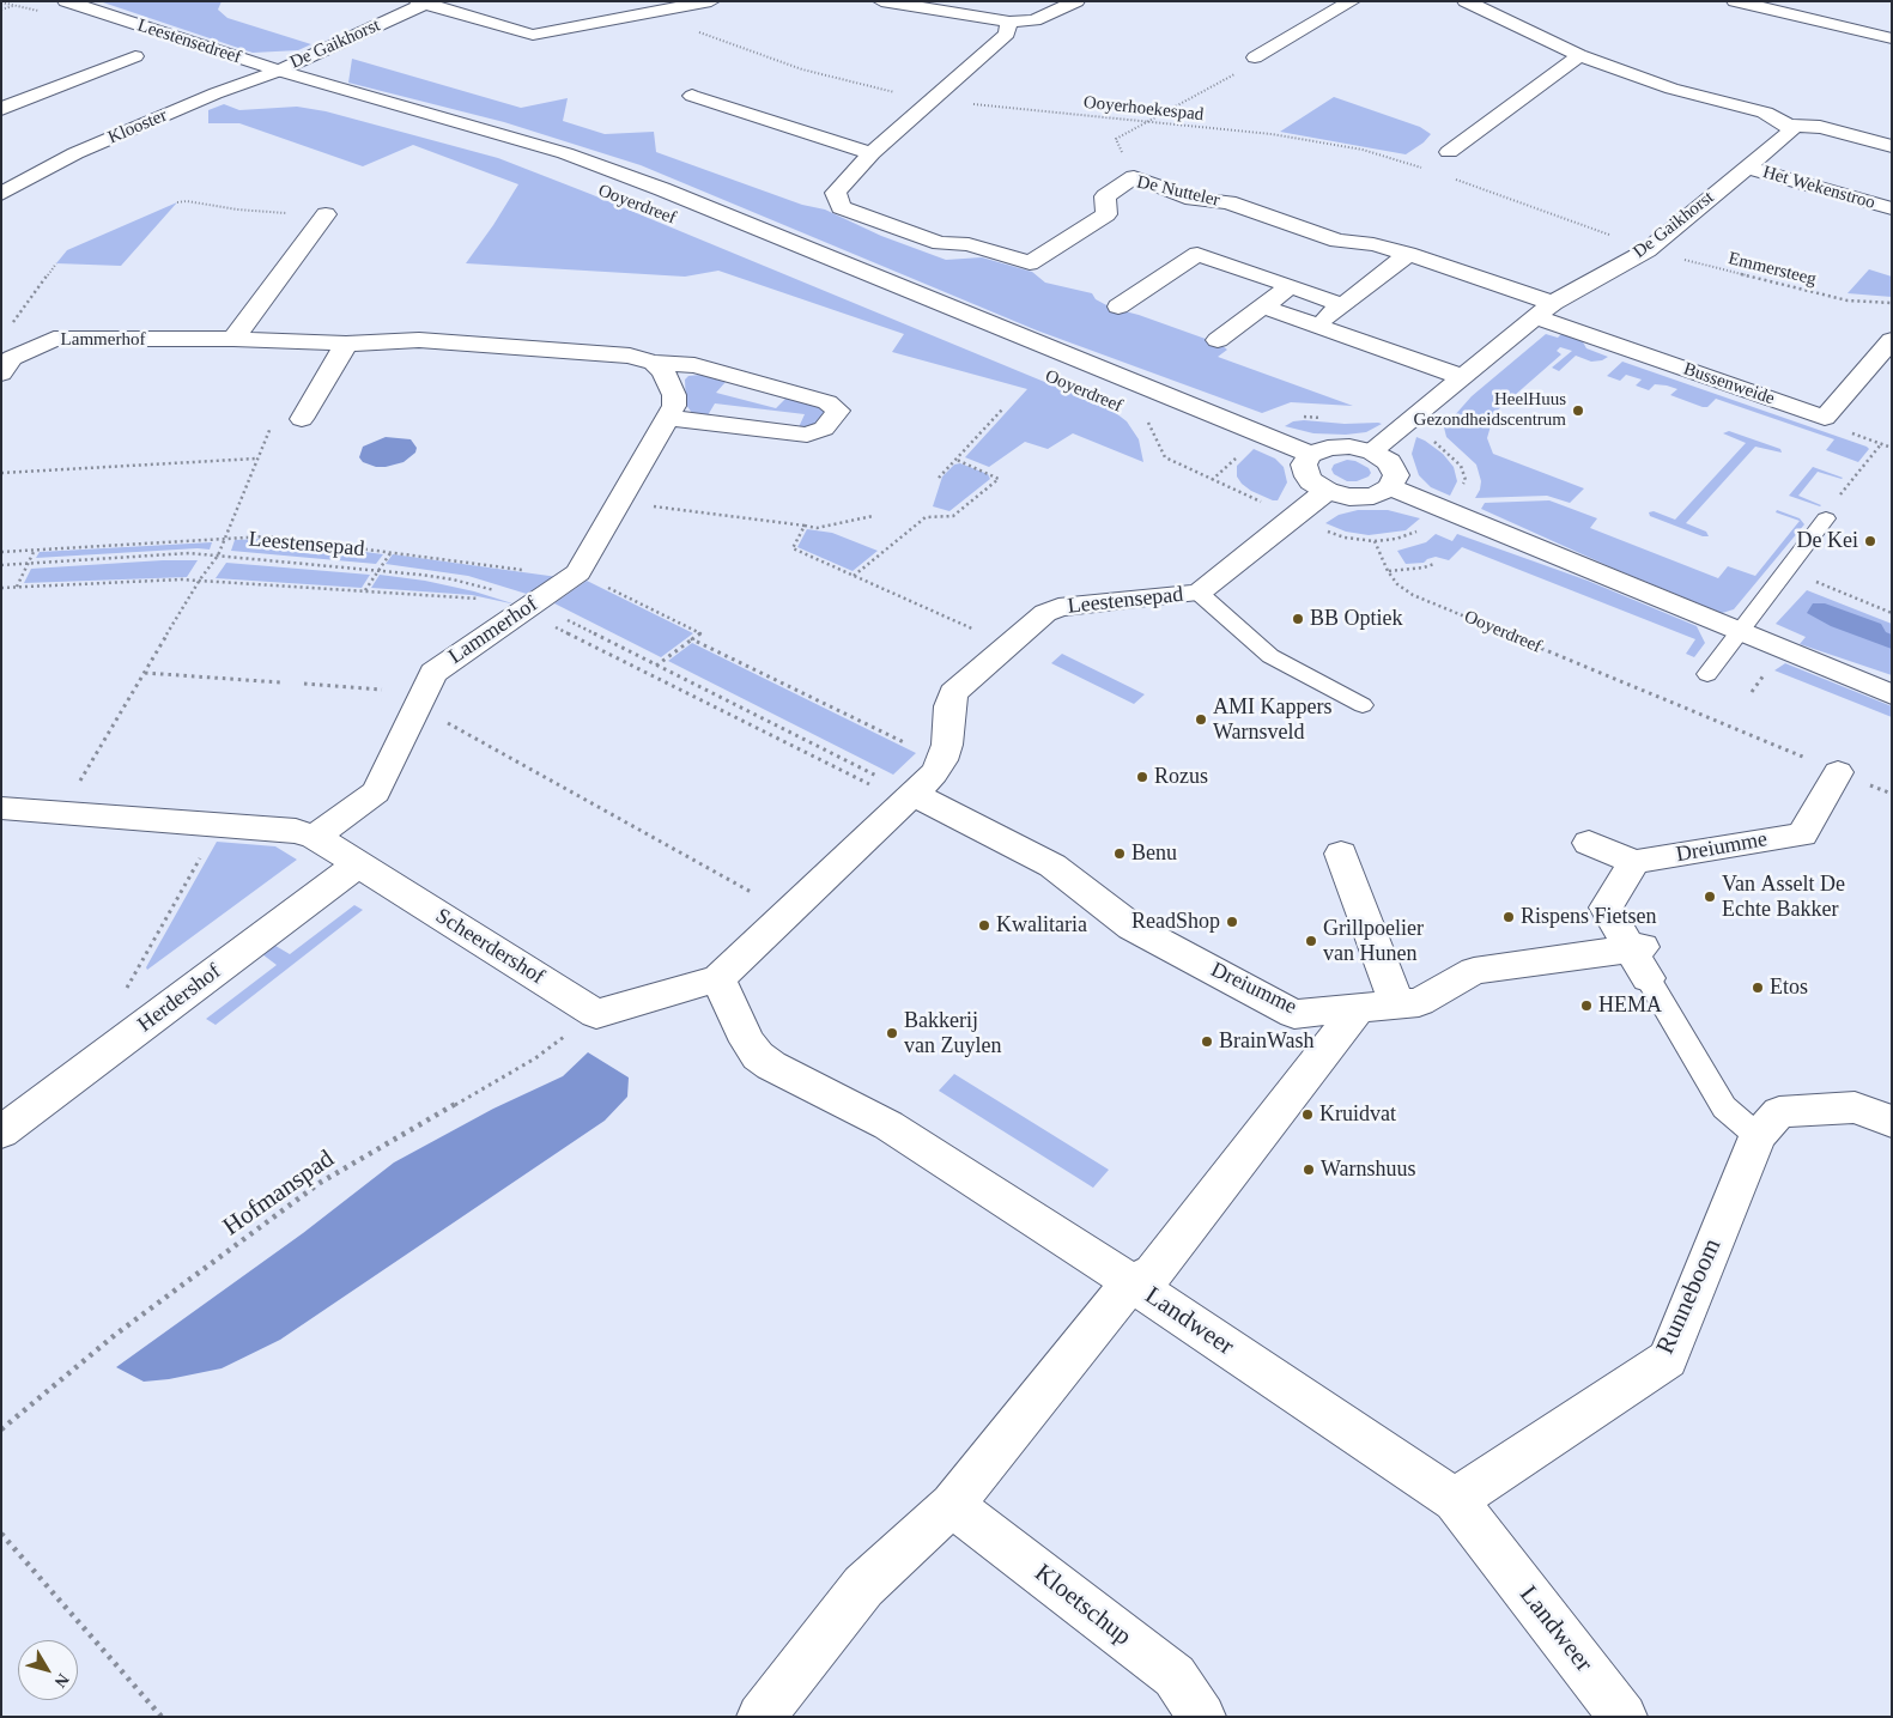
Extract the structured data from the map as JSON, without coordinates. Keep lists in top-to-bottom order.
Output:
{
  "streets": {
    "street": [
      "Leestensedreef",
      "De Gaikhorst",
      "Klooster",
      "Het Wekenstroo",
      "De Nutteler",
      "Ooyerdreef",
      "Lammerhof",
      "Bussenweide",
      "Leestensepad",
      "Dreiumme",
      "Scheerdershof",
      "Herdershof",
      "Runneboom",
      "Landweer",
      "Kloetschup"
    ],
    "path": ["Ooyerhoekespad", "Emmersteeg", "Hofmanspad"]
  },
  "crossings": [
    ["Leestensedreef", "De Gaikhorst"],
    ["Leestensedreef", "Klooster"],
    ["Leestensedreef", "Ooyerdreef"],
    ["De Gaikhorst", "Ooyerhoekespad"],
    ["De Gaikhorst", "Klooster"],
    ["De Gaikhorst", "Het Wekenstroo"],
    ["De Gaikhorst", "De Nutteler"],
    ["De Gaikhorst", "Ooyerdreef"],
    ["De Gaikhorst", "Emmersteeg"],
    ["De Gaikhorst", "Bussenweide"],
    ["Ooyerhoekespad", "De Nutteler"],
    ["Klooster", "Ooyerdreef"],
    ["De Nutteler", "Bussenweide"],
    ["Ooyerdreef", "Leestensepad"],
    ["Ooyerdreef", "Dreiumme"],
    ["Lammerhof", "Leestensepad"],
    ["Lammerhof", "Scheerdershof"],
    ["Leestensepad", "Dreiumme"],
    ["Scheerdershof", "Herdershof"],
    ["Scheerdershof", "Hofmanspad"],
    ["Runneboom", "Landweer"]
  ],
  "places": [
    "HeelHuus Gezondheidscentrum",
    "De Kei",
    "BB Optiek",
    "AMI Kappers Warnsveld",
    "Rozus",
    "Benu",
    "Van Asselt De Echte Bakker",
    "Rispens Fietsen",
    "ReadShop",
    "Kwalitaria",
    "Grillpoelier van Hunen",
    "Etos",
    "HEMA",
    "Bakkerij van Zuylen",
    "BrainWash",
    "Kruidvat",
    "Warnshuus"
  ],
  "north": "bottom right"
}
